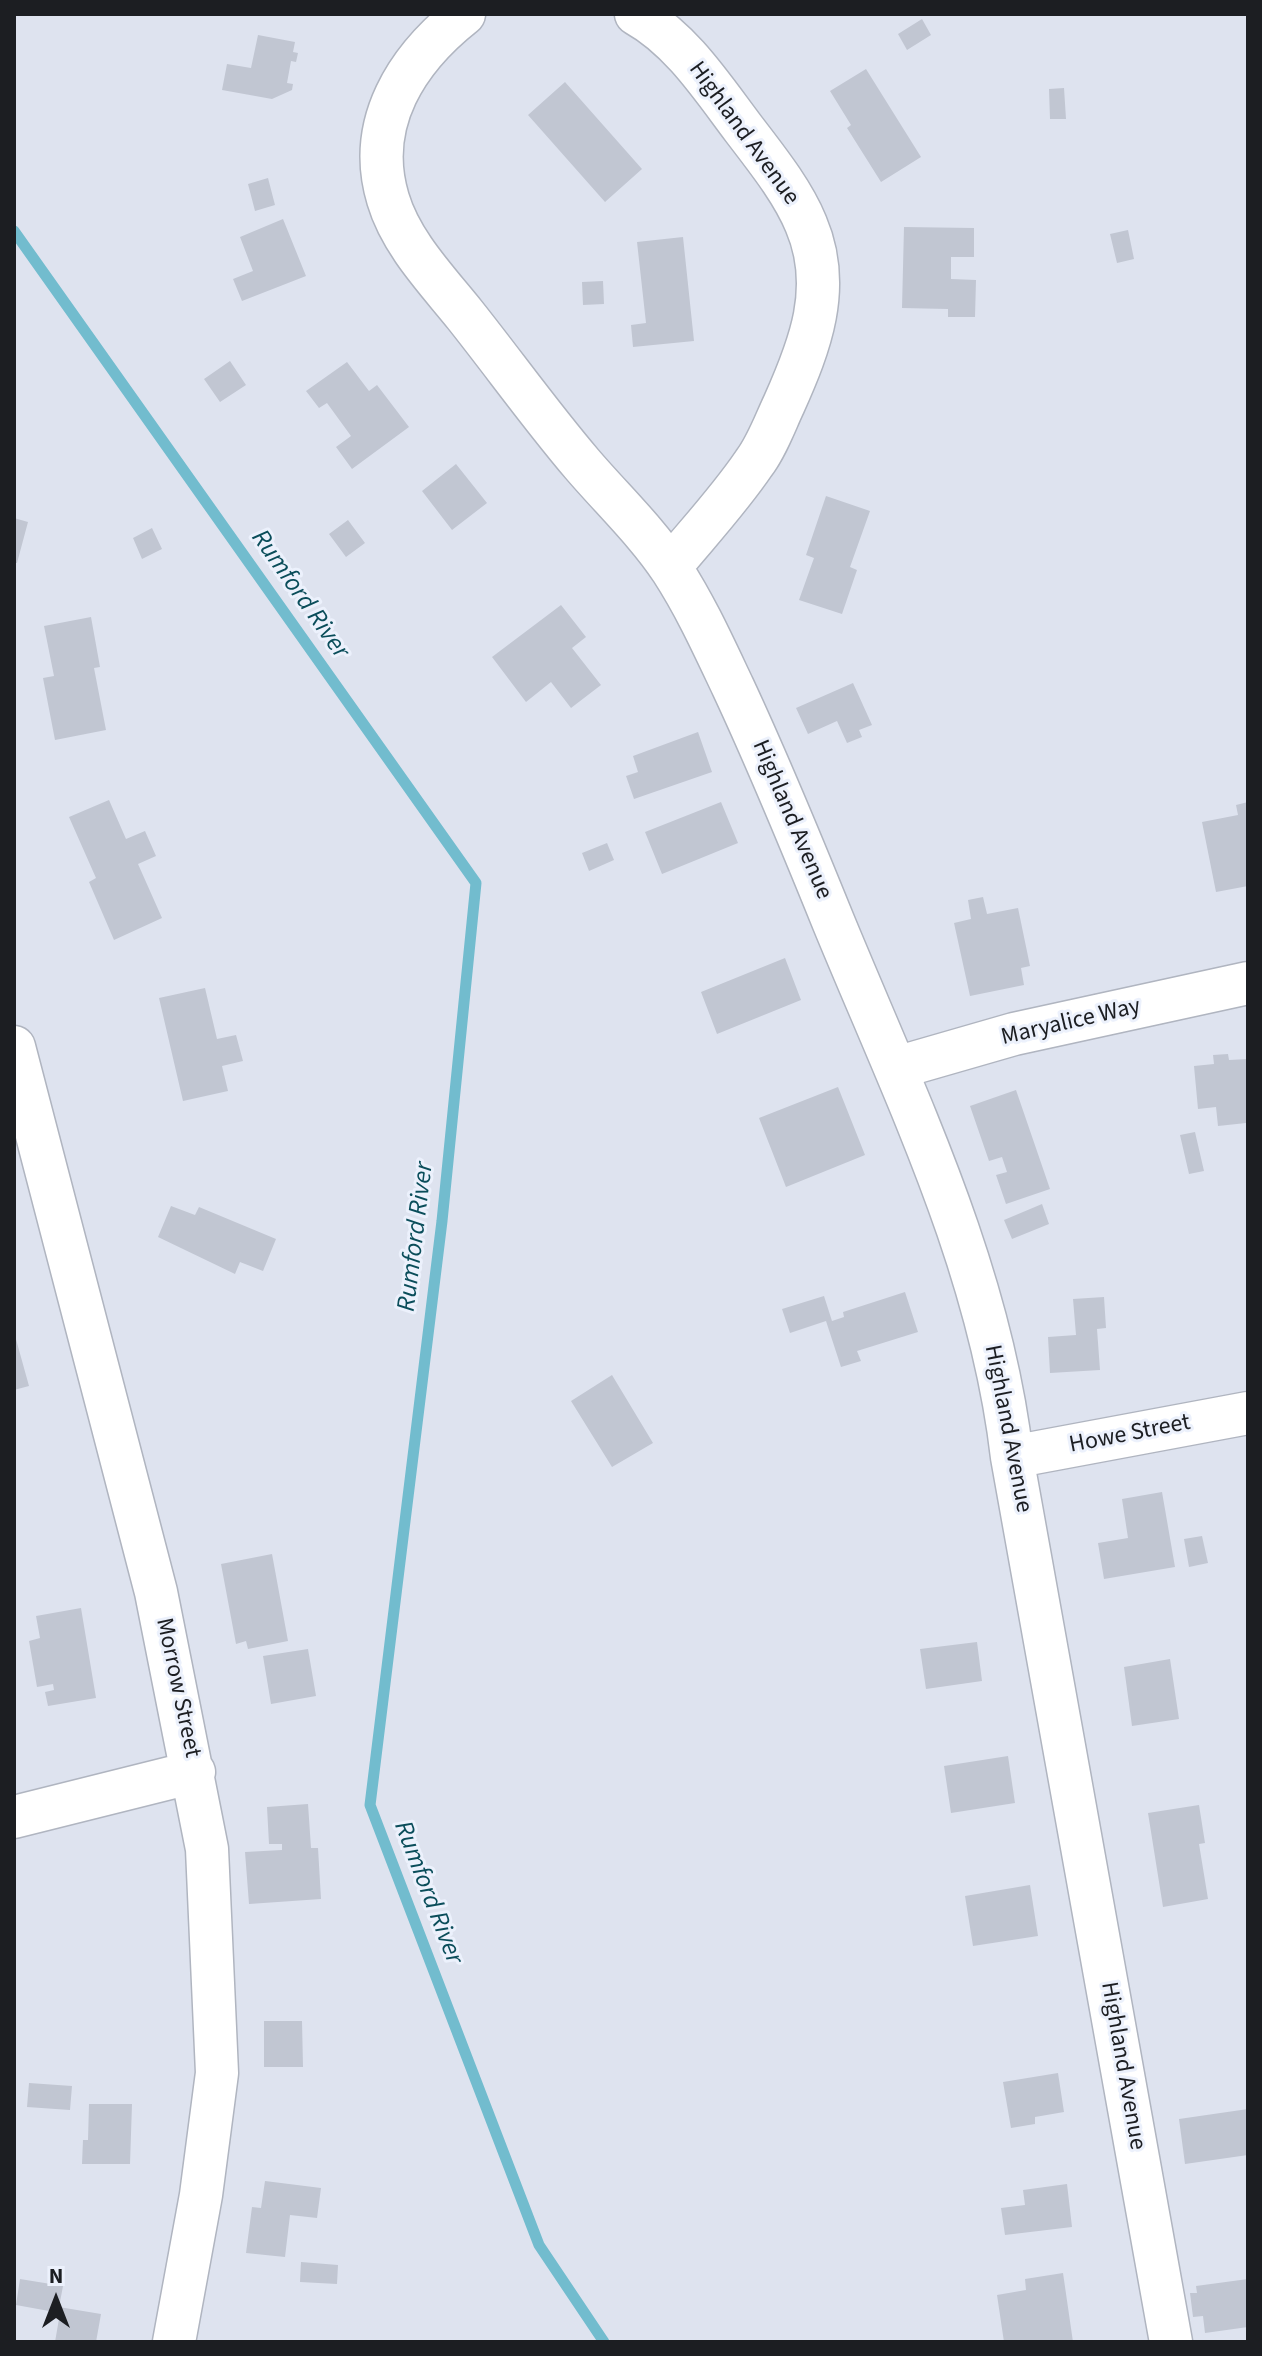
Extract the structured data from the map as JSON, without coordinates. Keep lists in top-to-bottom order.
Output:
{
  "streets": {
    "street": [
      "Highland Avenue",
      "Maryalice Way",
      "Howe Street",
      "Morrow Street"
    ]
  },
  "crossings": [
    ["Highland Avenue", "Maryalice Way"],
    ["Highland Avenue", "Howe Street"]
  ],
  "water": ["Rumford River"],
  "north": "top"
}
